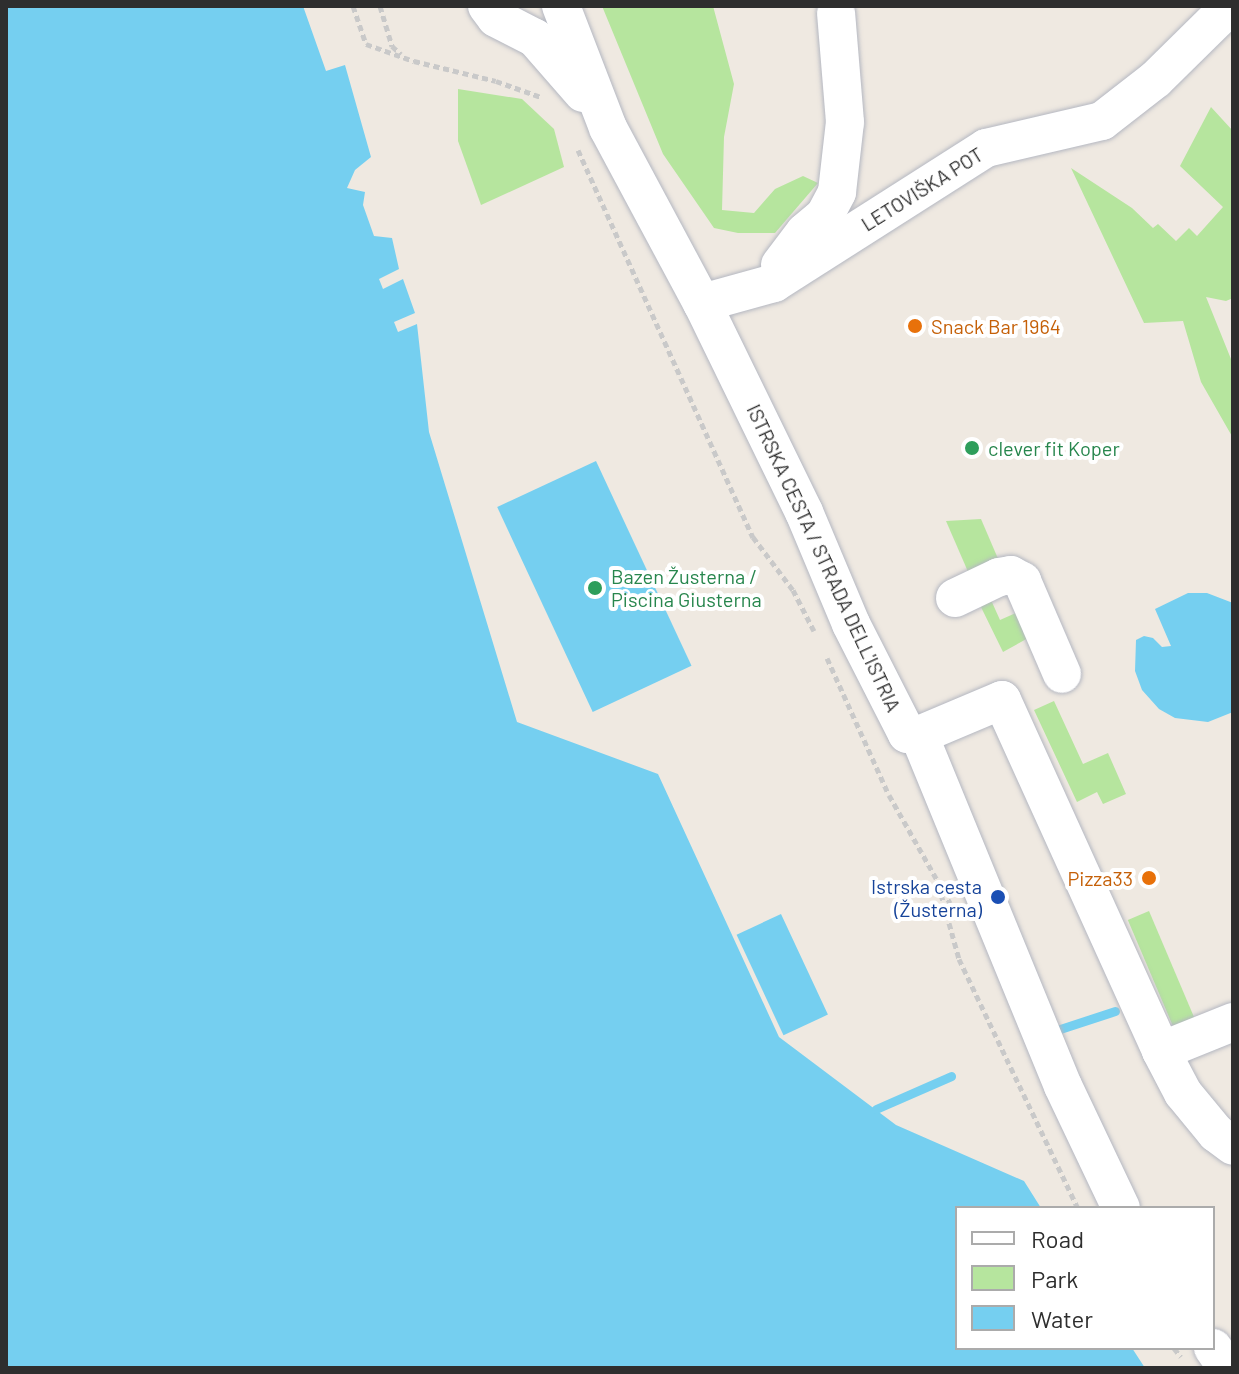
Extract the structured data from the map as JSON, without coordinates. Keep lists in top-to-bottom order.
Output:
{
  "streets": {
    "street": ["LETOVIŠKA POT", "ISTRSKA CESTA / STRADA DELL'ISTRIA"]
  },
  "crossings": [
    ["LETOVIŠKA POT", "ISTRSKA CESTA / STRADA DELL'ISTRIA"]
  ],
  "places": [
    "Snack Bar 1964",
    "clever fit Koper",
    "Bazen Žusterna / Piscina Giusterna",
    "Pizza33",
    "Istrska cesta (Žusterna)"
  ],
  "legend": ["Road", "Park", "Water"]
}
